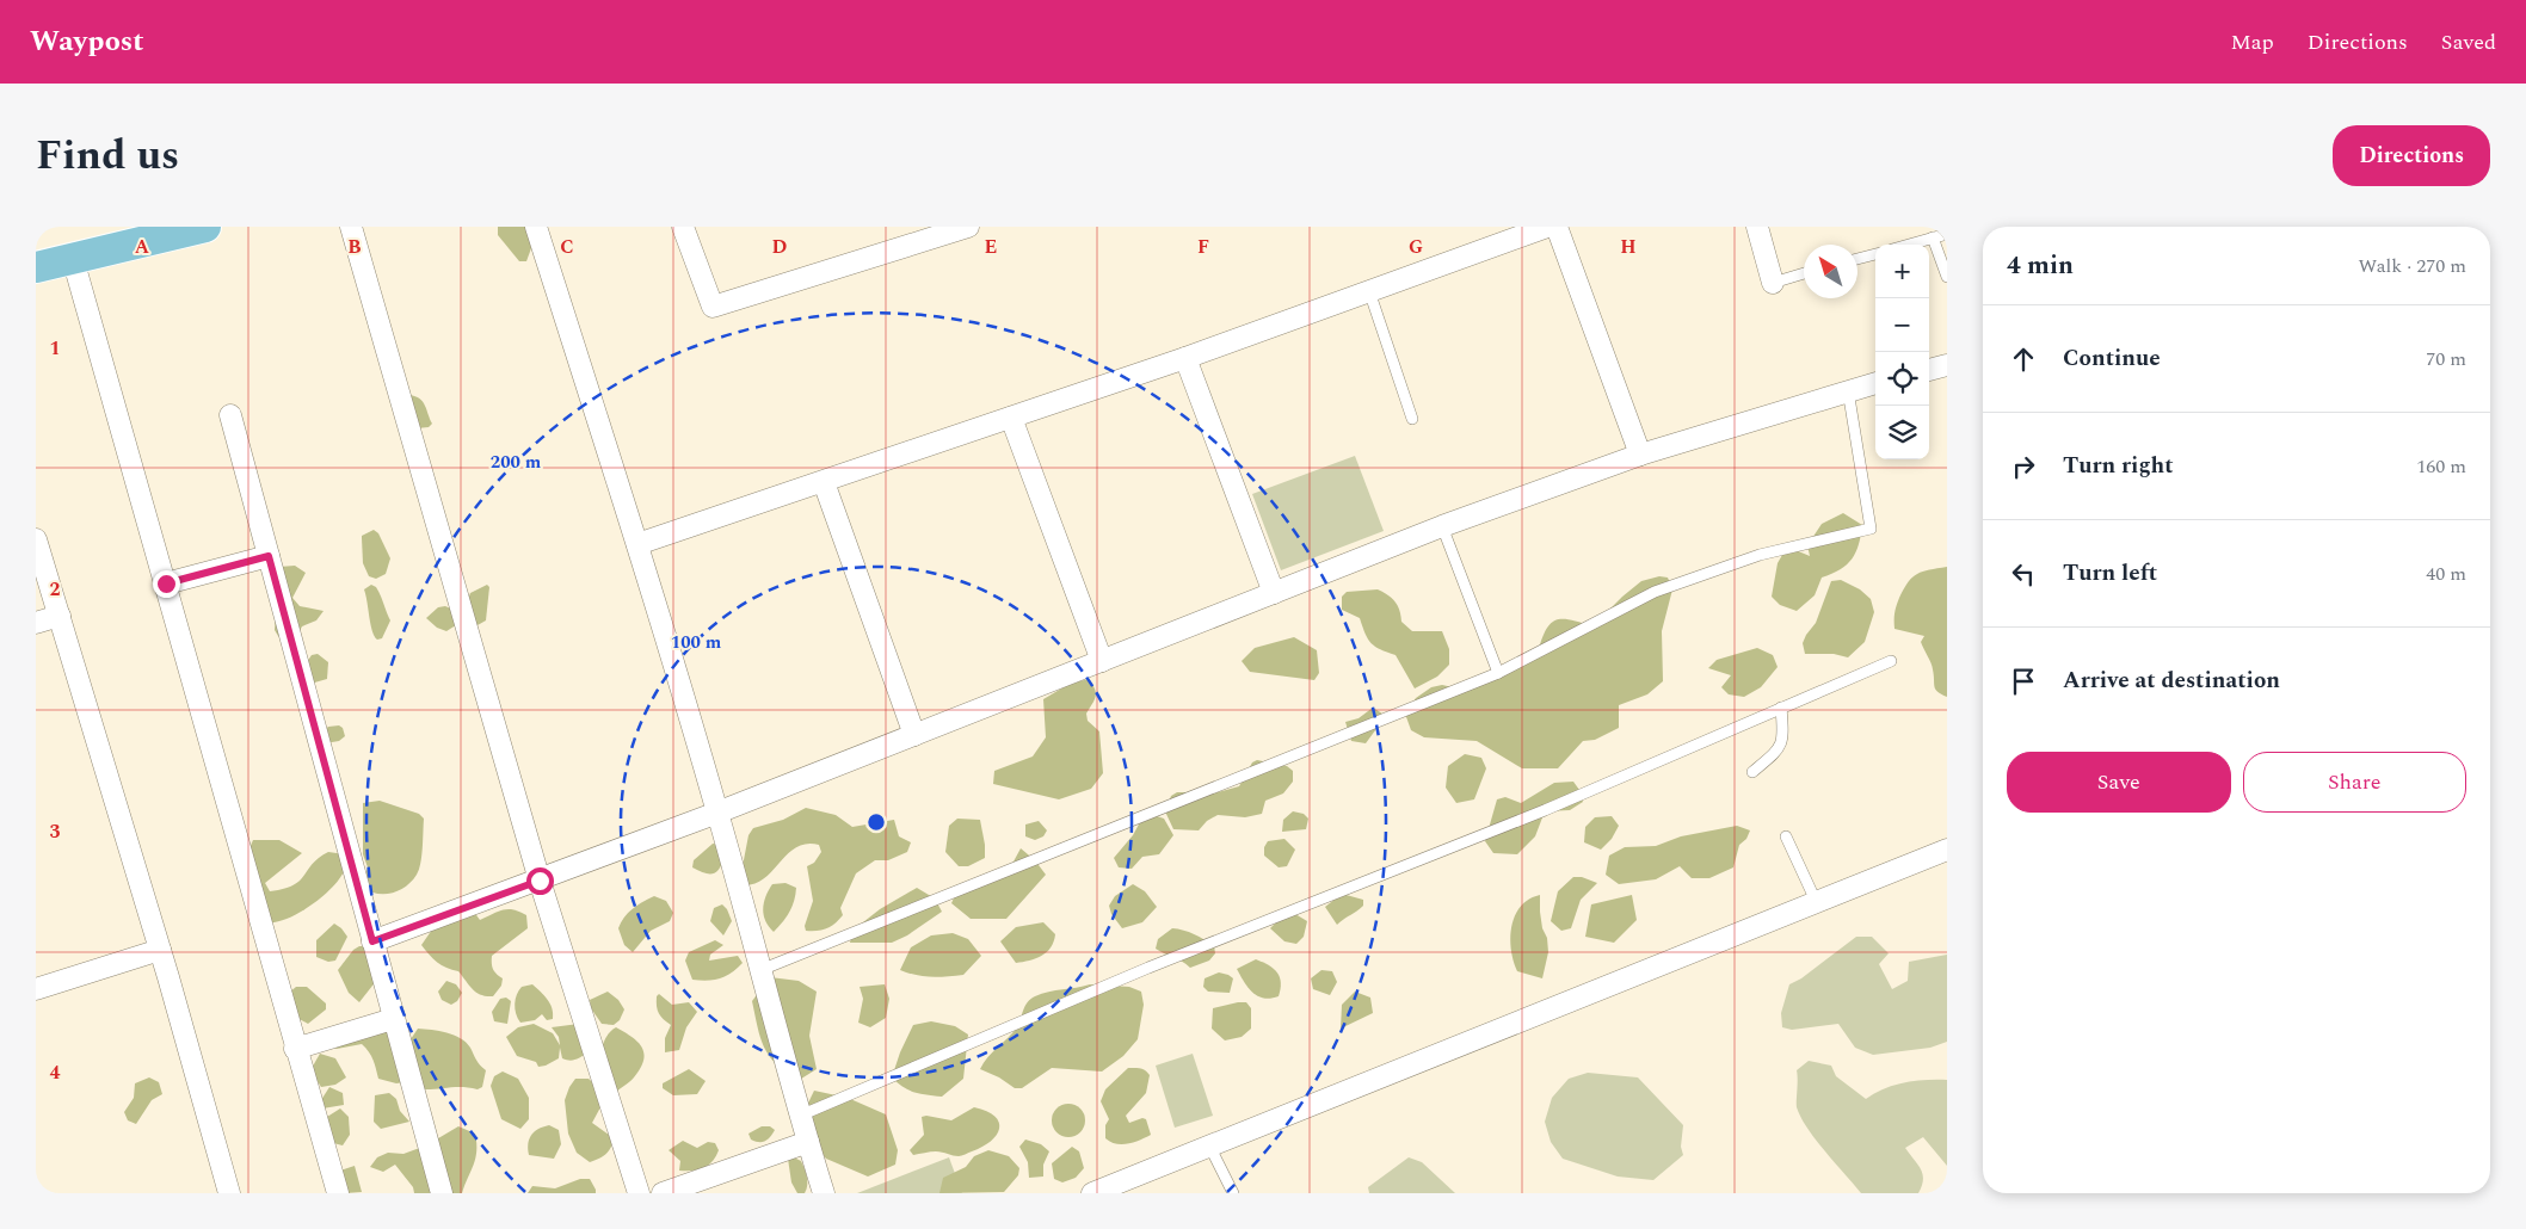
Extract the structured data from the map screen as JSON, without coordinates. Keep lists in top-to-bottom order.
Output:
{
  "north": "top left",
  "page": {
    "header": "Waypost",
    "nav": ["Map", "Directions", "Saved"],
    "title": "Find us",
    "buttons": [
      "Directions",
      ["Save", "Share"]
    ],
    "heading": ["4 min", "Walk · 270 m"],
    "map_buttons": ["+", "−"],
    "list": [
      ["Continue", "70 m"],
      ["Turn right", "160 m"],
      ["Turn left", "40 m"],
      "Arrive at destination"
    ]
  },
  "grid": {
    "columns": [
      "A",
      "B",
      "C",
      "D",
      "E",
      "F",
      "G",
      "H"
    ],
    "rows": [
      "1",
      "2",
      "3",
      "4"
    ]
  },
  "rings": ["200 m", "100 m"]
}
